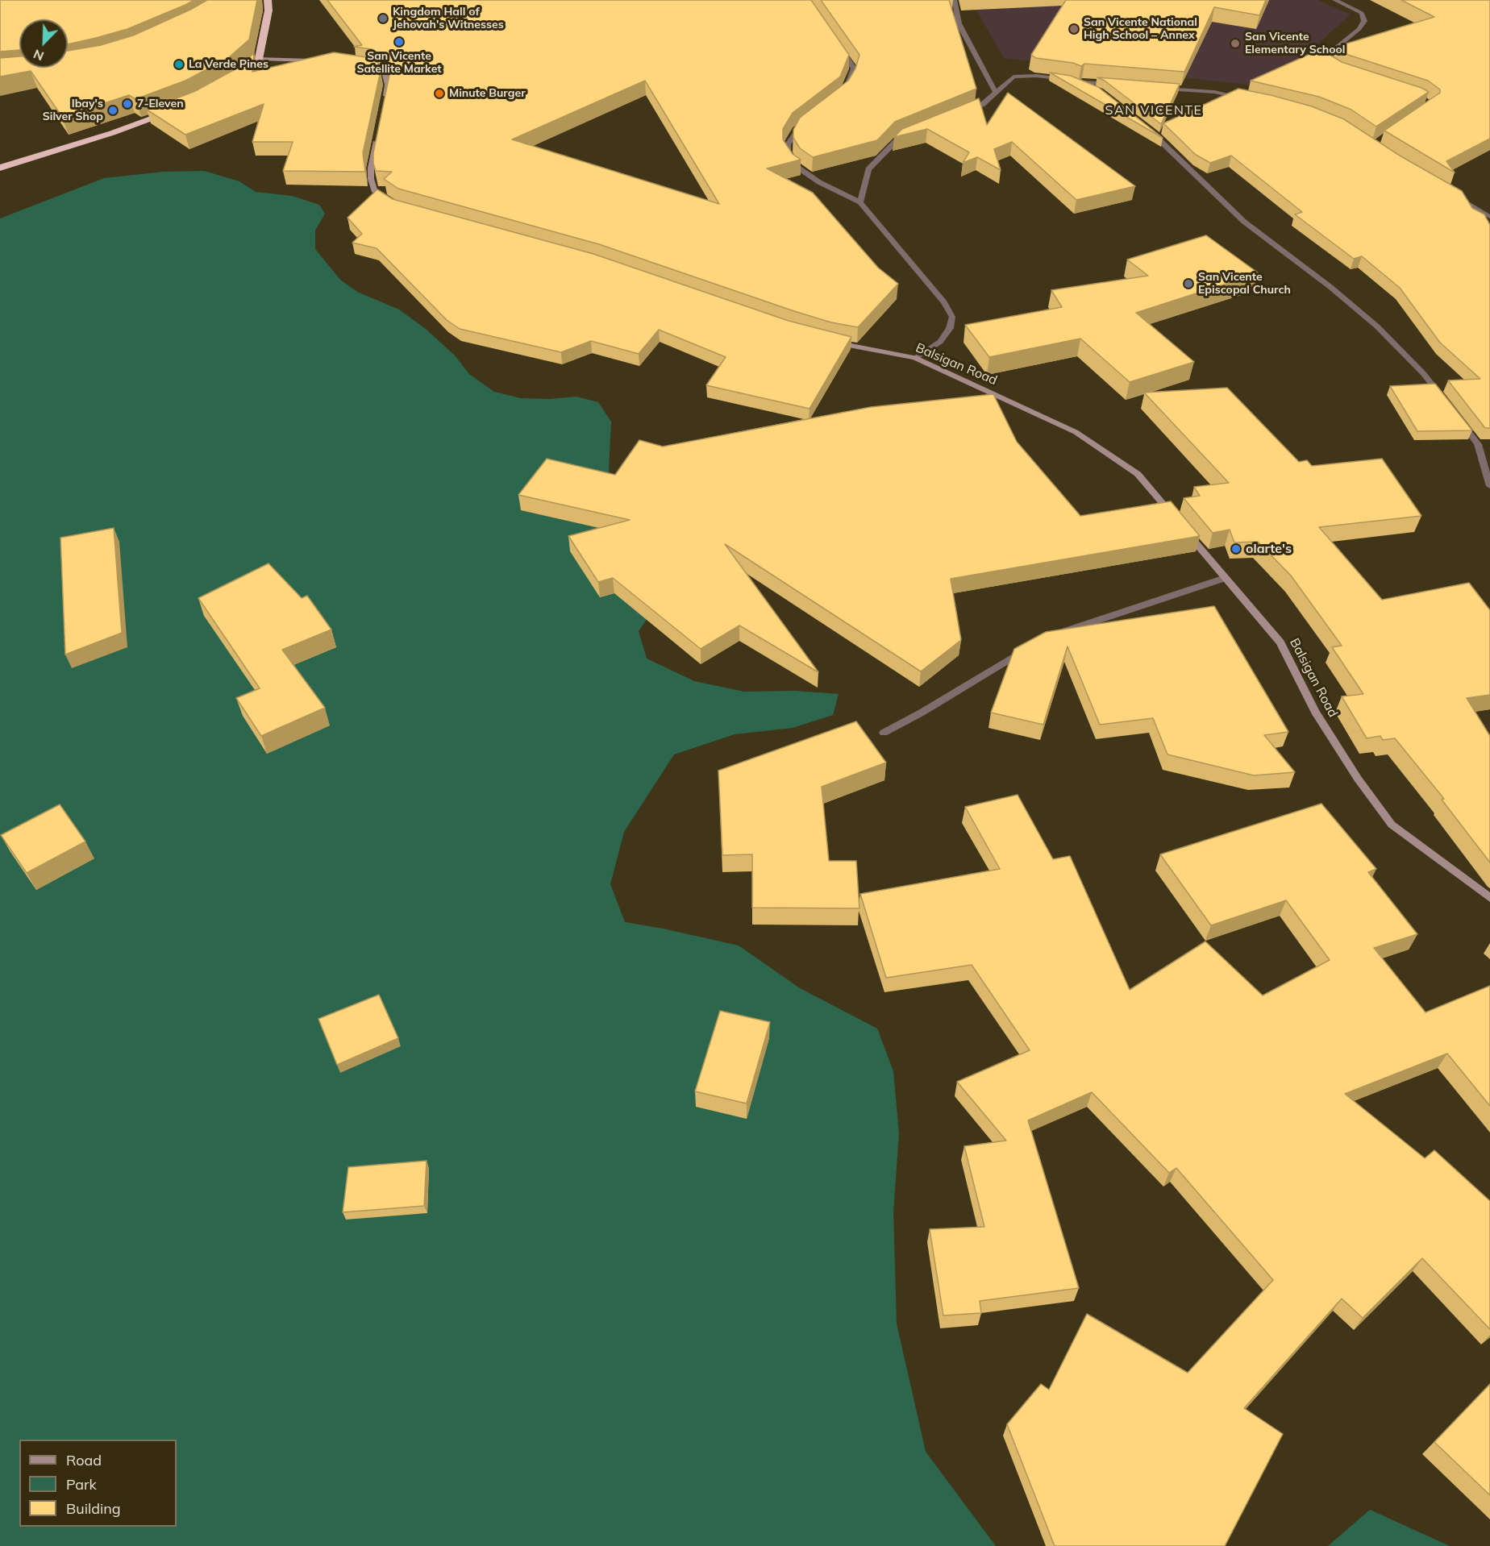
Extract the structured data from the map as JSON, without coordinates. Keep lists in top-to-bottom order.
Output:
{
  "streets": {
    "street": ["Balsigan Road"]
  },
  "districts": ["SAN VICENTE"],
  "places": [
    "Kingdom Hall of Jehovah's Witnesses",
    "San Vicente National High School – Annex",
    "San Vicente Satellite Market",
    "San Vicente Elementary School",
    "La Verde Pines",
    "Minute Burger",
    "7-Eleven",
    "Ibay's Silver Shop",
    "San Vicente Episcopal Church",
    "olarte's"
  ],
  "legend": ["Road", "Park", "Building"],
  "north": "bottom left"
}
